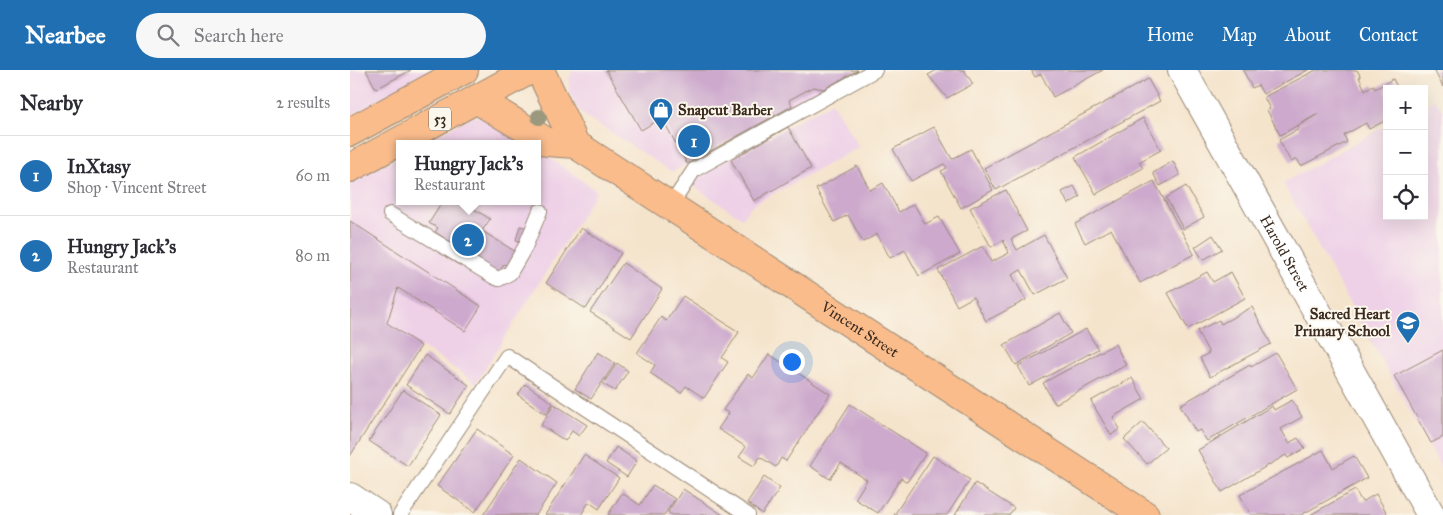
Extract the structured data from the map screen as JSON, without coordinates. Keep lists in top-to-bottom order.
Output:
{
  "streets": {
    "main road": ["53", "Vincent Street"],
    "street": ["Harold Street"]
  },
  "crossings": [
    ["53", "Vincent Street"]
  ],
  "places": {
    "shop": ["Snapcut Barber"],
    "school or university": ["Sacred Heart Primary School"]
  },
  "page": {
    "header": "Nearbee",
    "search": "Search here",
    "nav": [
      "Home",
      "Map",
      "About",
      "Contact"
    ],
    "heading": ["Nearby", "2 results"],
    "map_buttons": ["+", "−"],
    "pins": ["1", "2"],
    "list": [
      {
        "mark": "1",
        "name": "InXtasy",
        "note": "Shop · Vincent Street",
        "value": "60 m"
      },
      {
        "mark": "2",
        "name": "Hungry Jack's",
        "note": "Restaurant",
        "value": "80 m"
      }
    ],
    "popup": ["Hungry Jack's", "Restaurant"]
  }
}
